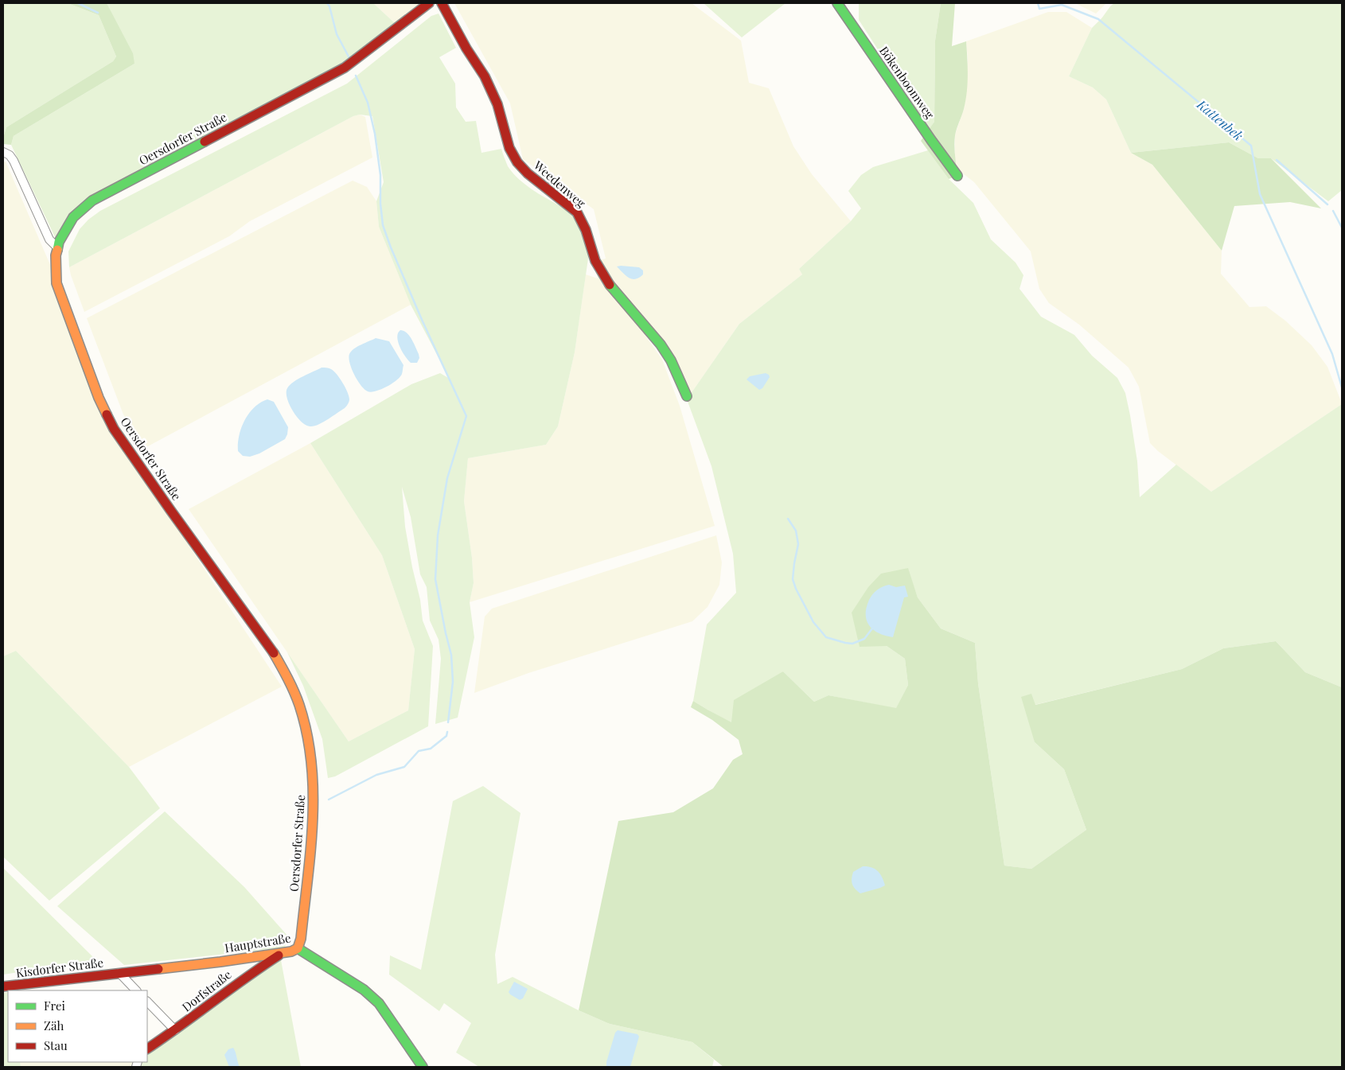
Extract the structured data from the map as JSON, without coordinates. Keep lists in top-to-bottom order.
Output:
{
  "streets": {
    "street": [
      "Bökenboomweg",
      "Oersdorfer Straße",
      "Weedenweg",
      "Hauptstraße",
      "Kisdorfer Straße",
      "Dorfstraße"
    ]
  },
  "crossings": [
    ["Oersdorfer Straße", "Hauptstraße"],
    ["Hauptstraße", "Kisdorfer Straße"],
    ["Hauptstraße", "Dorfstraße"]
  ],
  "water": ["Kattenbek"],
  "legend": ["Frei", "Zäh", "Stau"]
}
